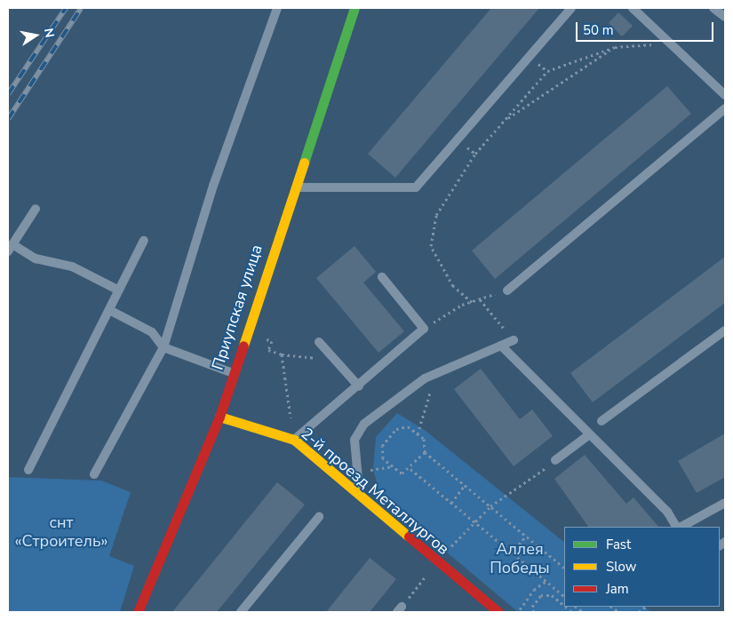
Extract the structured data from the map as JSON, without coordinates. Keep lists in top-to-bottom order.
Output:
{
  "streets": {
    "street": ["Приупская улица", "2-й проезд Металлургов"]
  },
  "crossings": [
    ["Приупская улица", "2-й проезд Металлургов"]
  ],
  "parks": ["снт «Строитель»", "Аллея Победы"],
  "legend": ["Fast", "Slow", "Jam"],
  "scale_bar": "50 m",
  "north": "right"
}
